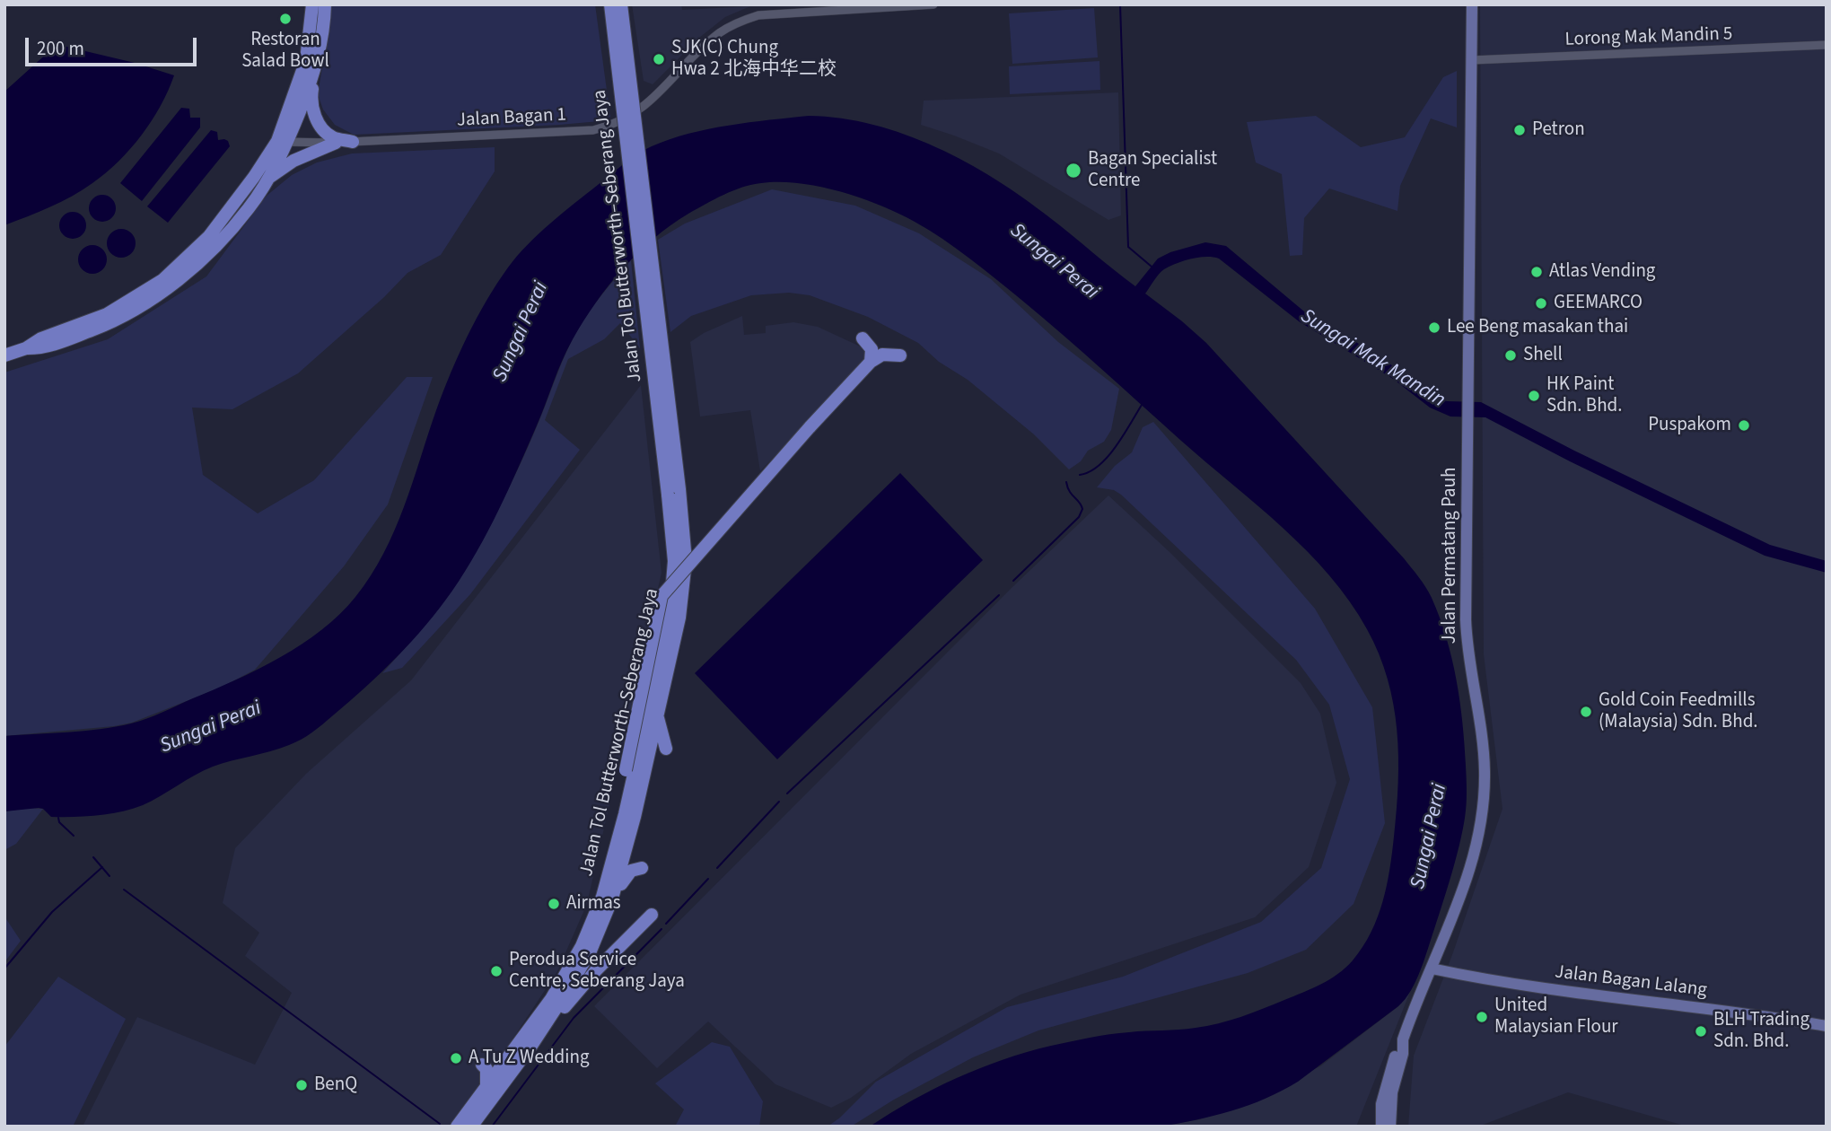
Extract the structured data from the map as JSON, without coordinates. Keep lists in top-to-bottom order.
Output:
{
  "streets": {
    "highway": ["Jalan Tol Butterworth–Seberang Jaya"],
    "main road": ["Jalan Permatang Pauh", "Jalan Bagan Lalang"],
    "street": ["Lorong Mak Mandin 5", "Jalan Bagan 1"]
  },
  "crossings": [
    ["Lorong Mak Mandin 5", "Jalan Permatang Pauh"],
    ["Jalan Permatang Pauh", "Jalan Bagan Lalang"]
  ],
  "water": ["Sungai Perai", "Sungai Mak Mandin"],
  "places": [
    "Restoran Salad Bowl",
    "SJK(C) Chung Hwa 2 北海中华二校",
    "Petron",
    "Bagan Specialist Centre",
    "Atlas Vending",
    "GEEMARCO",
    "Lee Beng masakan thai",
    "Shell",
    "HK Paint Sdn. Bhd.",
    "Puspakom",
    "Gold Coin Feedmills (Malaysia) Sdn. Bhd.",
    "Airmas",
    "Perodua Service Centre, Seberang Jaya",
    "United Malaysian Flour",
    "BLH Trading Sdn. Bhd.",
    "A Tu Z Wedding",
    "BenQ"
  ],
  "scale_bar": "200 m"
}
